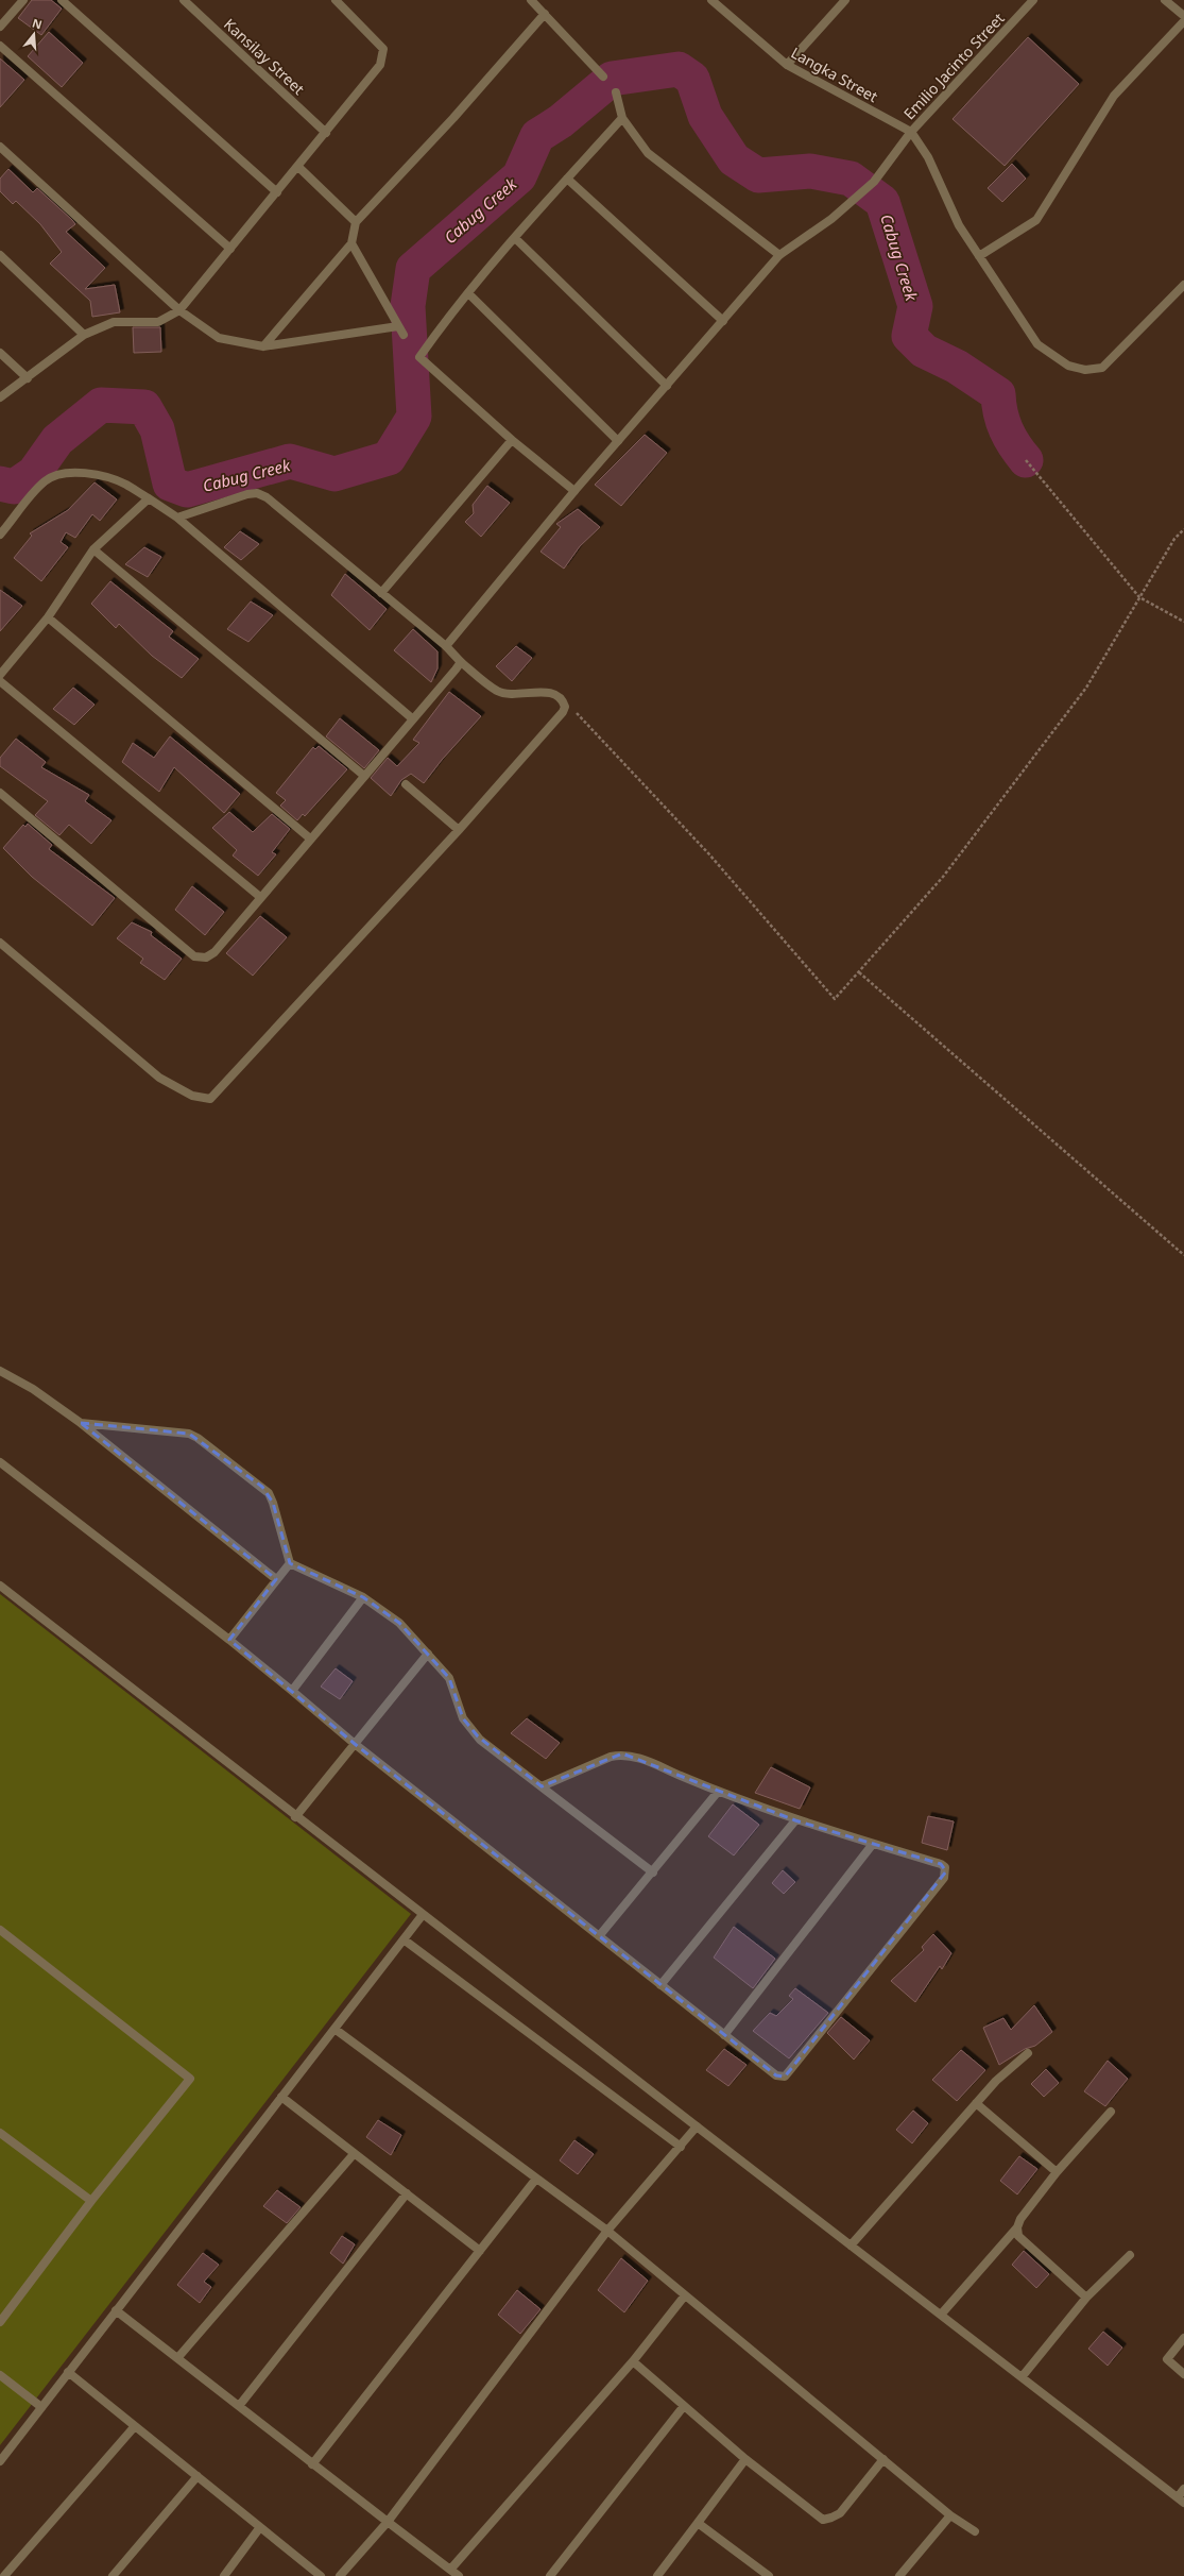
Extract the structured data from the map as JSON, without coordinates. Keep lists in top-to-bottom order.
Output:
{
  "streets": {
    "street": ["Kansilay Street", "Emilio Jacinto Street", "Langka Street"]
  },
  "crossings": [
    ["Emilio Jacinto Street", "Langka Street"]
  ],
  "water": ["Cabug Creek"],
  "north": "top"
}
